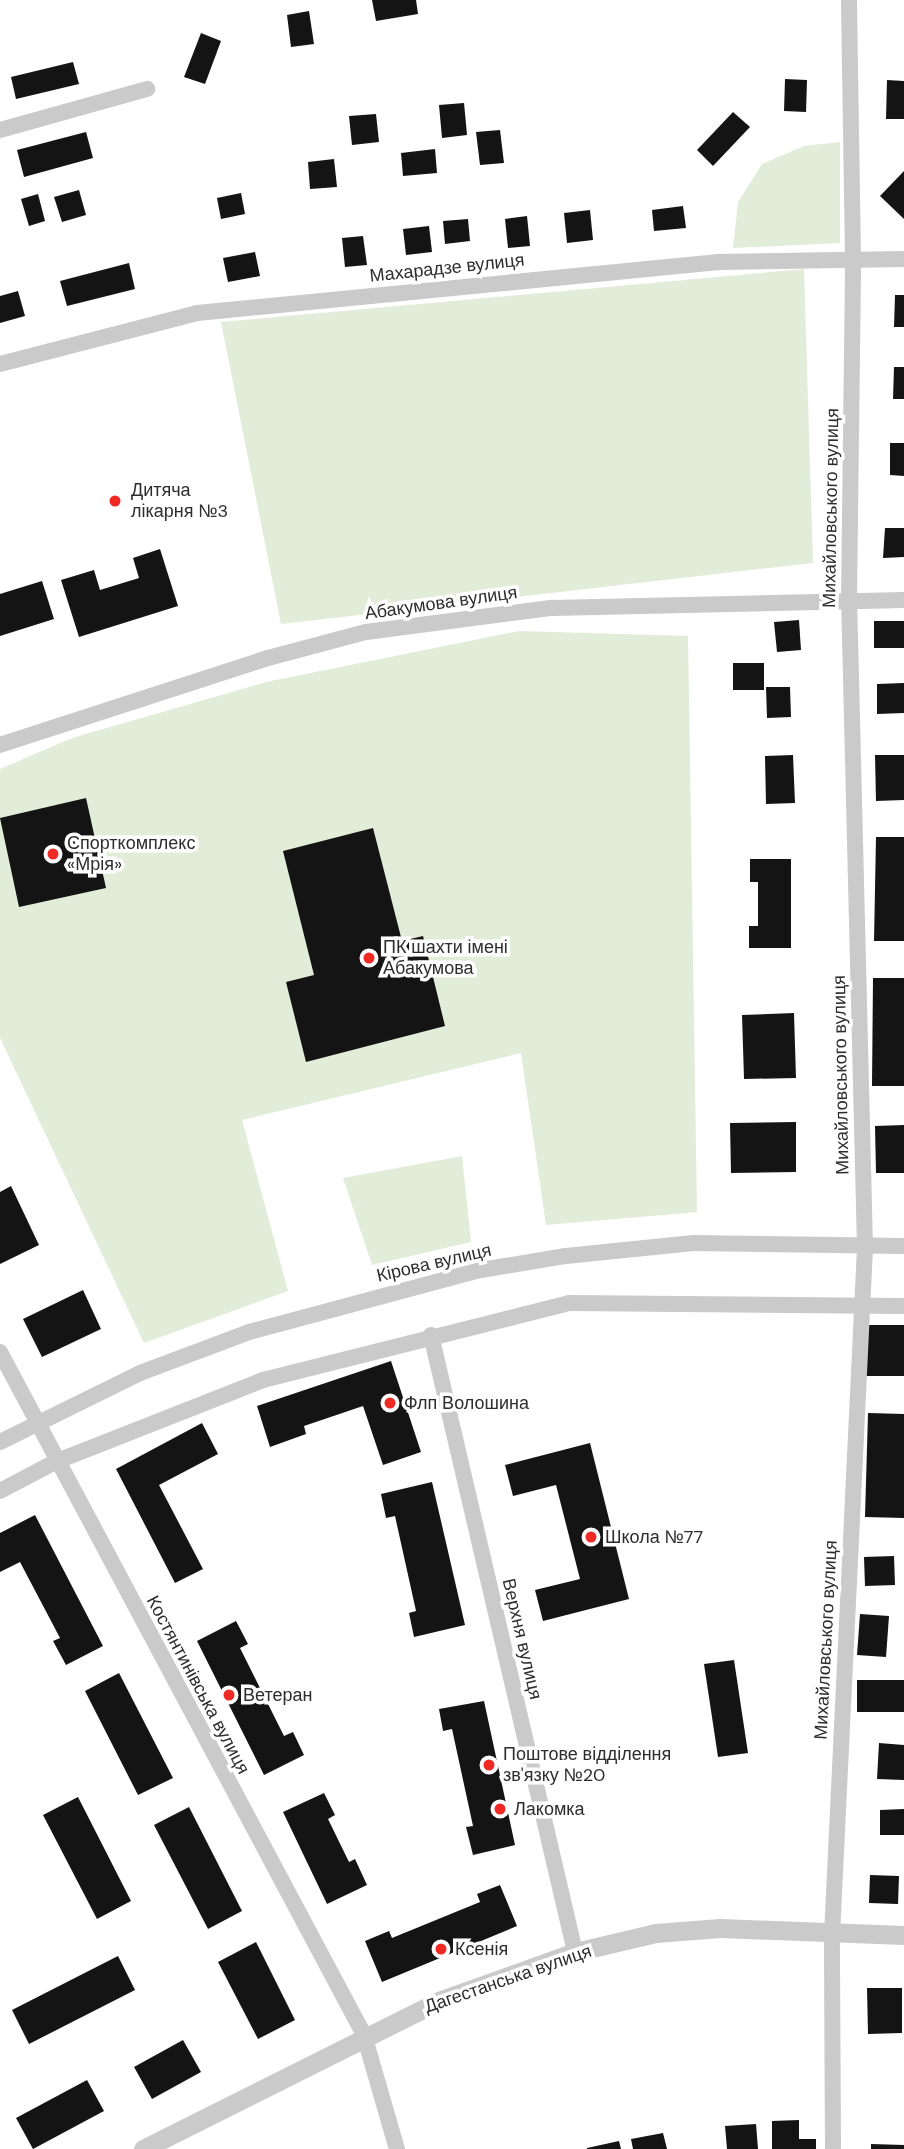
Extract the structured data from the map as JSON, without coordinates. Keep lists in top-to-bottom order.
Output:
{
  "streets": {
    "street": [
      "Махарадзе вулиця",
      "Михайловського вулиця",
      "Абакумова вулиця",
      "Кірова вулиця",
      "Верхня вулиця",
      "Костянтинівська вулиця",
      "Дагестанська вулиця"
    ]
  },
  "crossings": [
    ["Махарадзе вулиця", "Михайловського вулиця"],
    ["Михайловського вулиця", "Абакумова вулиця"],
    ["Михайловського вулиця", "Кірова вулиця"],
    ["Михайловського вулиця", "Дагестанська вулиця"],
    ["Кірова вулиця", "Костянтинівська вулиця"],
    ["Верхня вулиця", "Дагестанська вулиця"],
    ["Костянтинівська вулиця", "Дагестанська вулиця"]
  ],
  "places": [
    "Дитяча лікарня №3",
    "Спорткомплекс «Мрія»",
    "ПК шахти імені Абакумова",
    "Флп Волошина",
    "Школа №77",
    "Ветеран",
    "Поштове відділення зв'язку №20",
    "Лакомка",
    "Ксенія"
  ]
}
